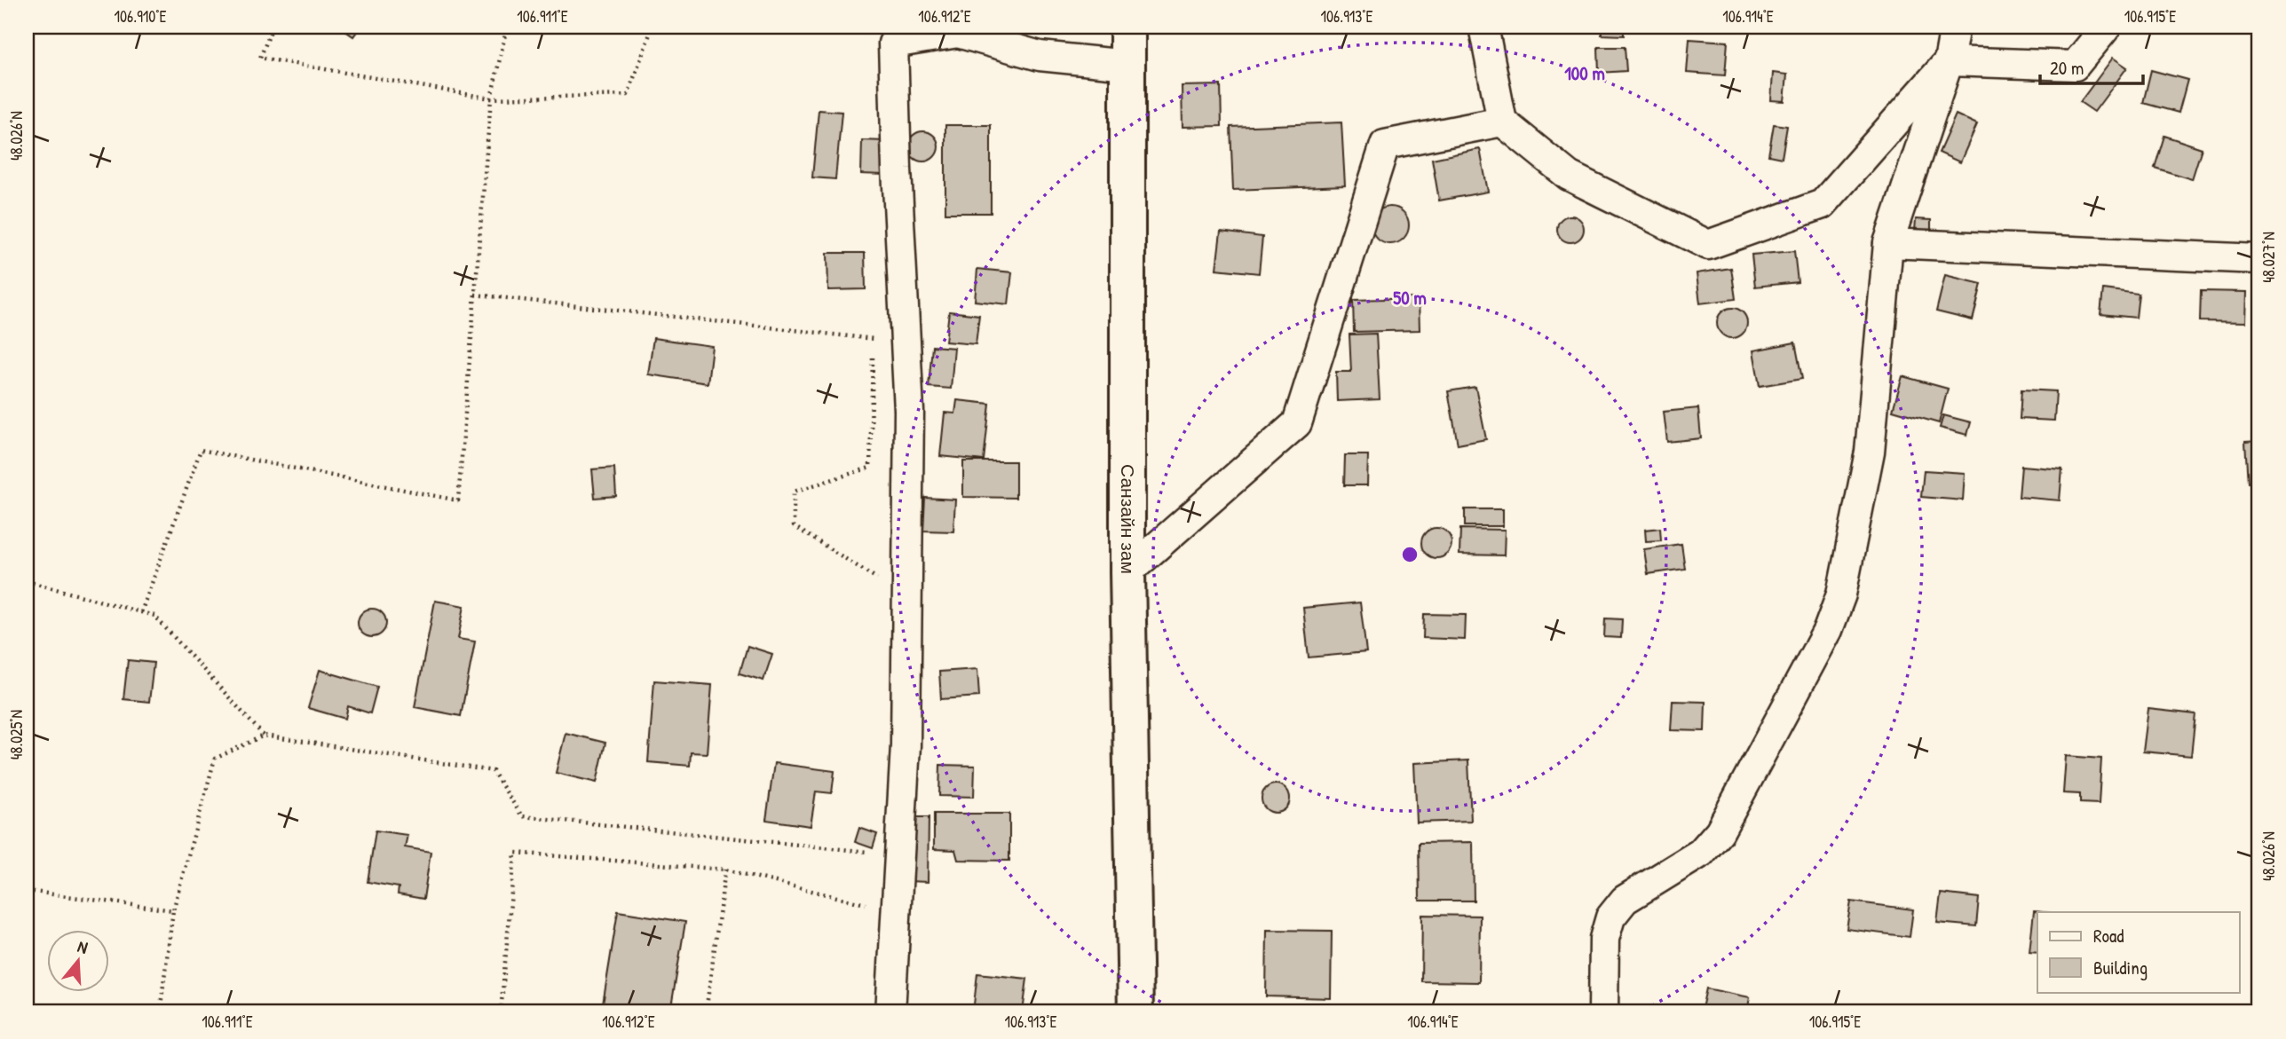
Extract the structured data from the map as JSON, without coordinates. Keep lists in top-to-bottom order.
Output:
{
  "streets": {
    "main road": ["Санзайн зам"]
  },
  "legend": ["Road", "Building"],
  "scale_bar": "20 m",
  "north": "top",
  "coordinates": [
    "106.910°E",
    "106.911°E",
    "106.912°E",
    "106.913°E",
    "106.914°E",
    "106.915°E",
    "48.026°N",
    "48.027°N",
    "48.025°N"
  ],
  "rings": ["100 m", "50 m"]
}
